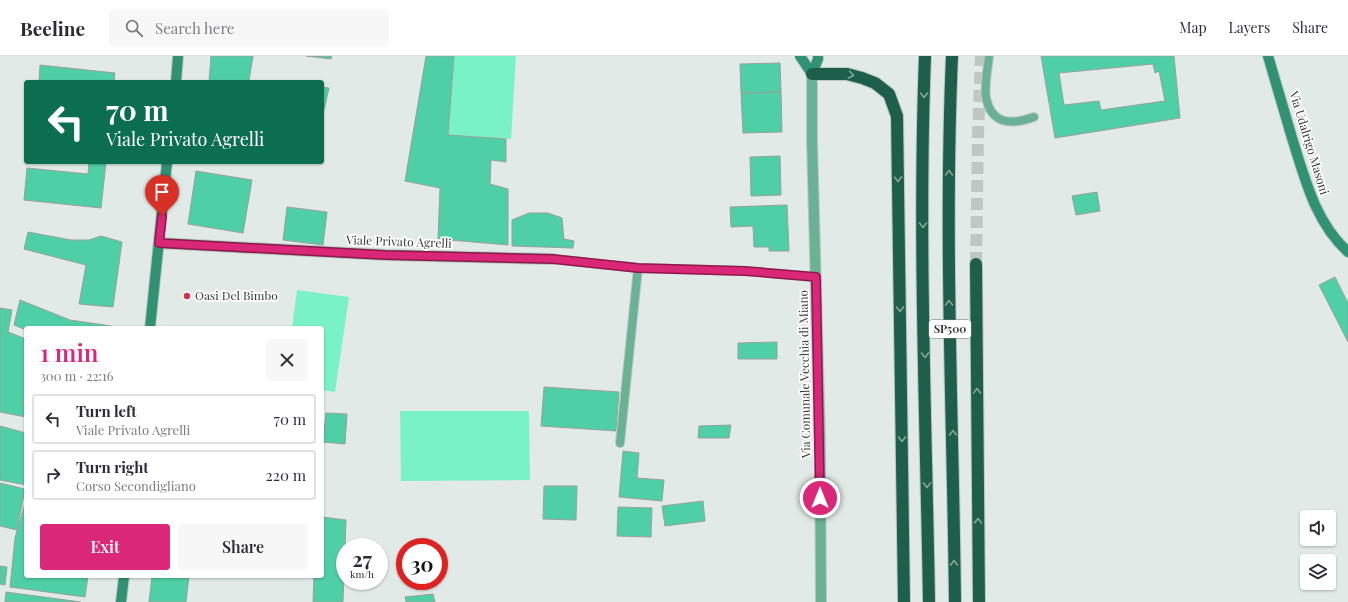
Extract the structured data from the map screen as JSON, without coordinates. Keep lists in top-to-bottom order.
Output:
{
  "streets": {
    "highway": ["SP500"],
    "street": ["Via Udalrigo Masoni", "Viale Privato Agrelli", "Via Comunale Vecchia di Miano"]
  },
  "crossings": [
    ["Viale Privato Agrelli", "Via Comunale Vecchia di Miano"]
  ],
  "places": ["Oasi Del Bimbo"],
  "page": {
    "header": "Beeline",
    "search": "Search here",
    "nav": ["Map", "Layers", "Share"],
    "turn": ["70 m", "Viale Privato Agrelli"],
    "heading": ["1 min", "300 m · 22:16"],
    "list": [
      {
        "name": "Turn left",
        "note": "Viale Privato Agrelli",
        "value": "70 m"
      },
      {
        "name": "Turn right",
        "note": "Corso Secondigliano",
        "value": "220 m"
      }
    ],
    "buttons": ["Exit", "Share"],
    "speed": "27 km/h",
    "limit": "30"
  }
}
